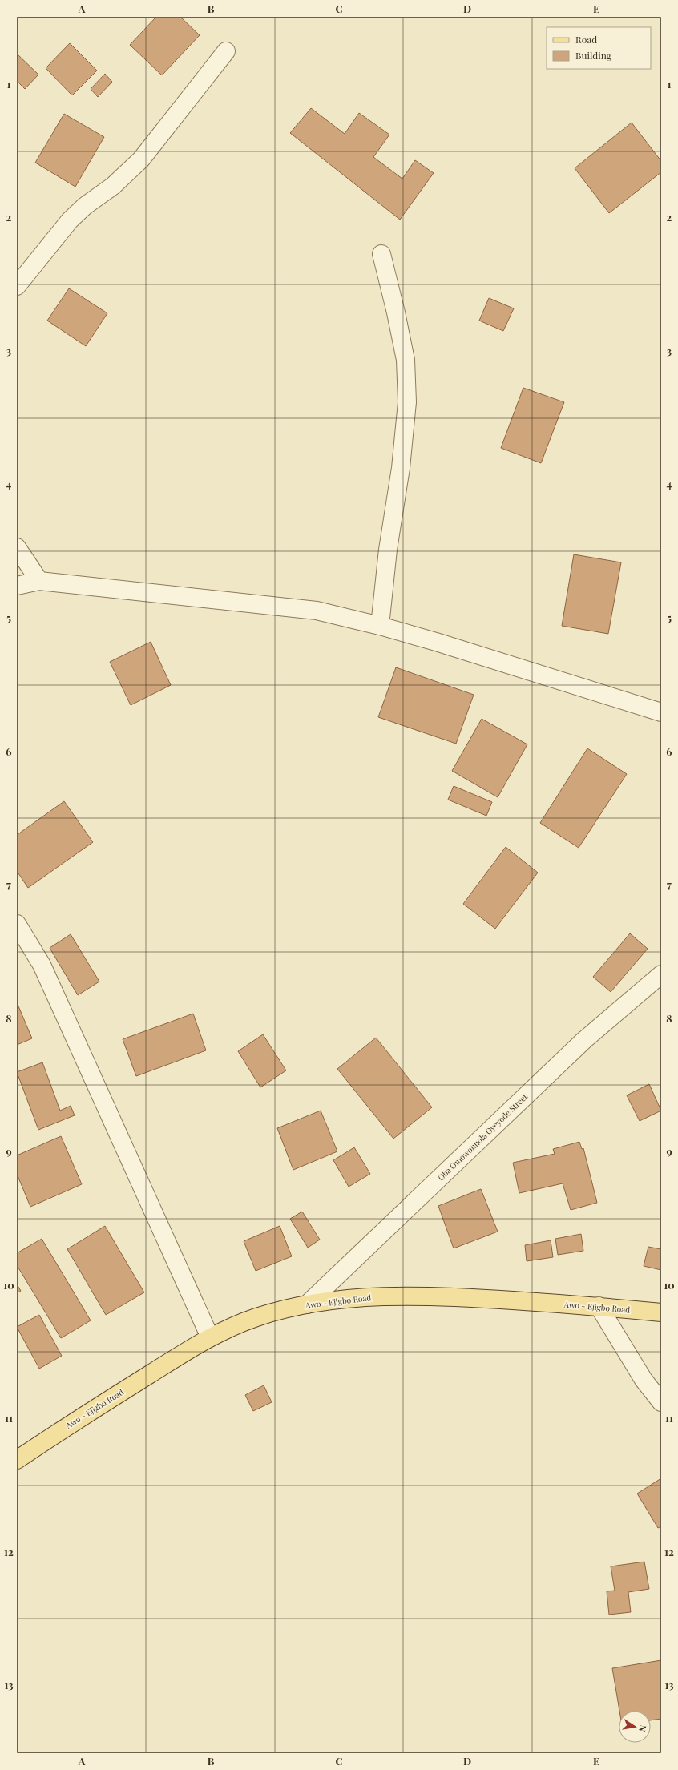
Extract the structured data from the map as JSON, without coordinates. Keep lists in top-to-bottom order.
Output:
{
  "streets": {
    "main road": ["Awo - Ejigbo Road"],
    "street": ["Oba Omowonuola Oyeyode Street"]
  },
  "crossings": [
    ["Oba Omowonuola Oyeyode Street", "Awo - Ejigbo Road"]
  ],
  "legend": ["Road", "Building"],
  "north": "right",
  "grid": {
    "columns": [
      "A",
      "B",
      "C",
      "D",
      "E"
    ],
    "rows": [
      "1",
      "2",
      "3",
      "4",
      "5",
      "6",
      "7",
      "8",
      "9",
      "10",
      "11",
      "12",
      "13"
    ]
  }
}
